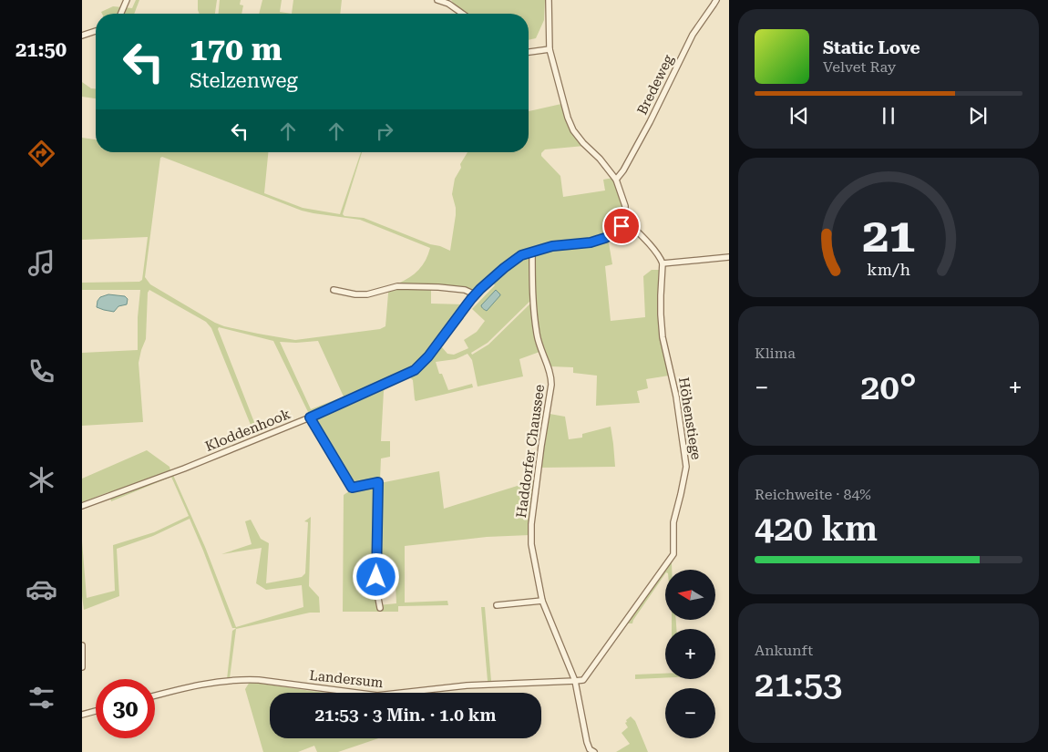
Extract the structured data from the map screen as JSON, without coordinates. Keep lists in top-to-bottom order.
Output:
{
  "streets": {
    "street": [
      "Bredeweg",
      "Höhenstiege",
      "Kloddenhook",
      "Haddorfer Chaussee",
      "Landersum"
    ]
  },
  "crossings": [
    ["Höhenstiege", "Landersum"],
    ["Kloddenhook", "Haddorfer Chaussee"]
  ],
  "north": "left",
  "page": {
    "tabs": "21:50",
    "turn": ["170 m", "Stelzenweg"],
    "song": ["Static Love", "Velvet Ray"],
    "tile": [
      "Klima",
      ["Reichweite · 84%", "420 km"],
      ["Ankunft", "21:53"]
    ],
    "heat": ["−", "20°", "+"],
    "map_buttons": ["+", "−"],
    "limit": "30",
    "trip": "21:53 · 3 Min. · 1.0 km",
    "gauge": ["21", "km/h"]
  }
}
